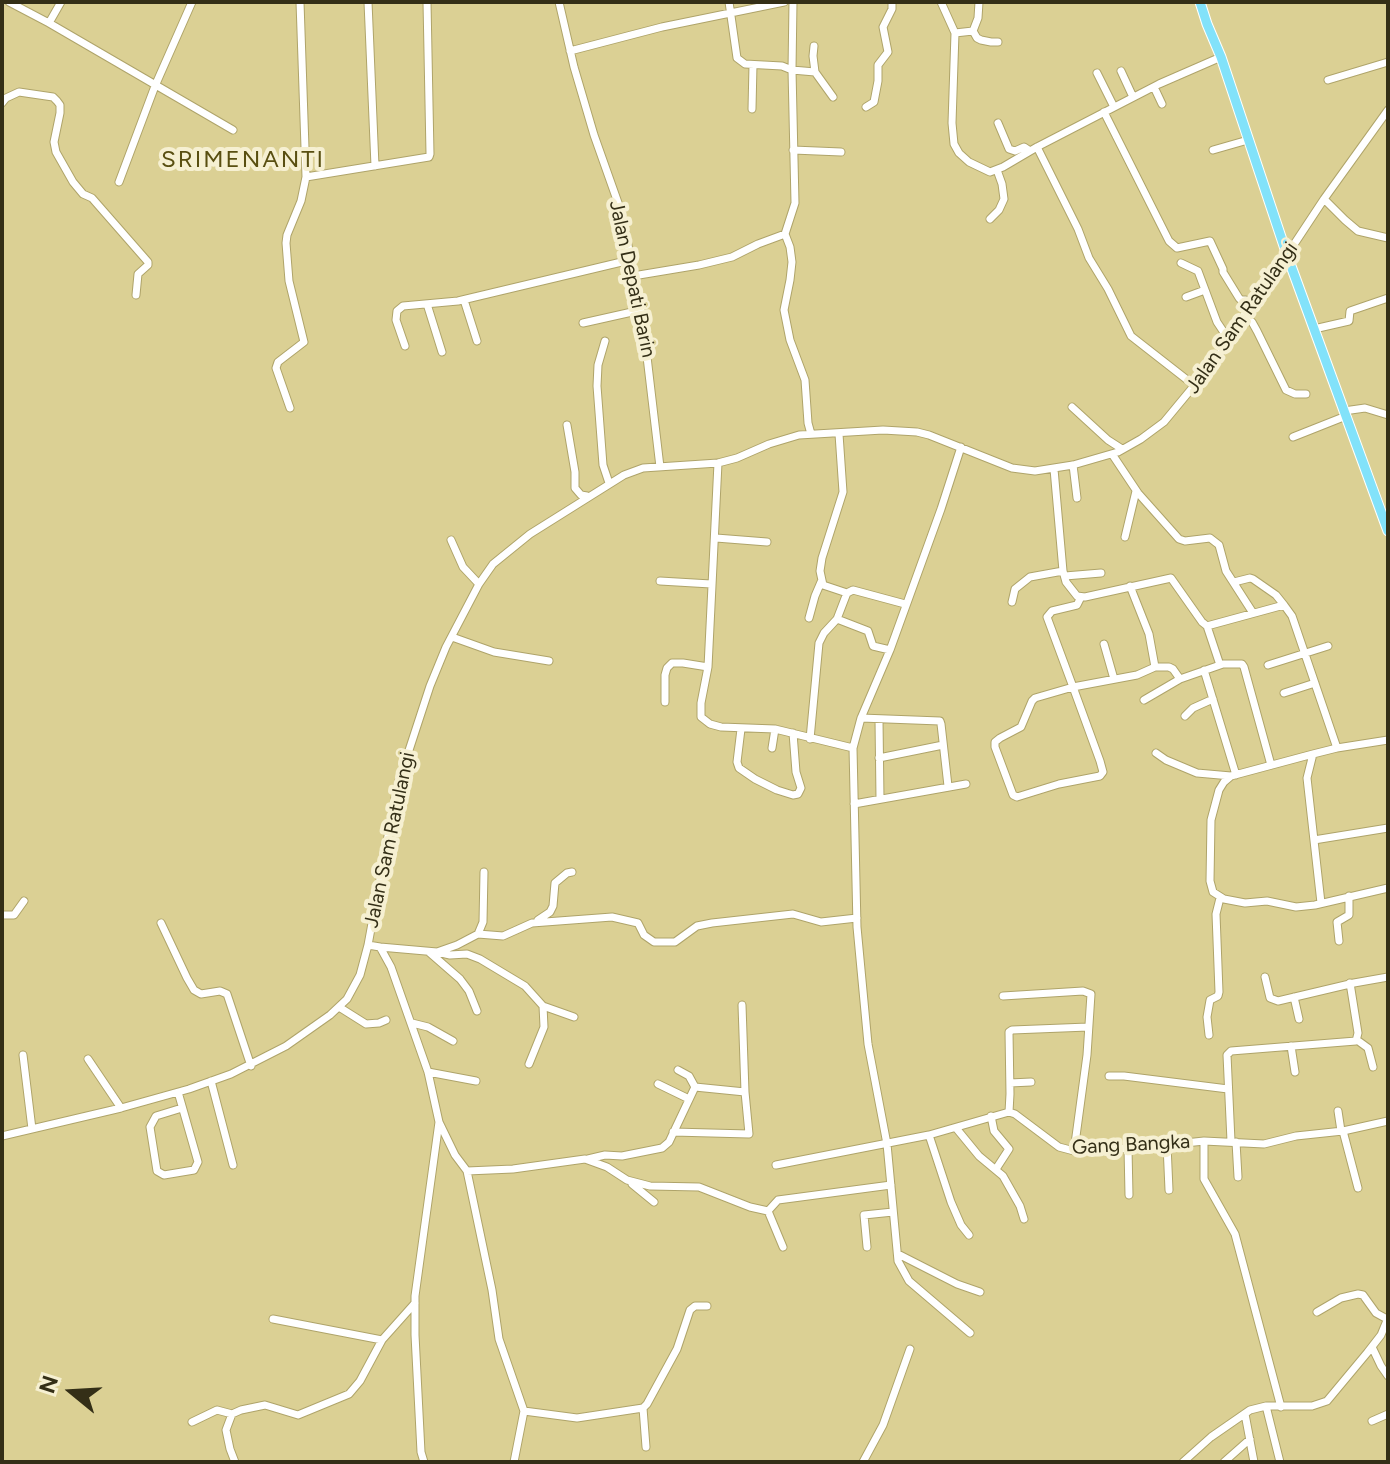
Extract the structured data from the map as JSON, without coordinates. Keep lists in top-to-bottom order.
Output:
{
  "streets": {
    "street": ["Jalan Depati Barin", "Jalan Sam Ratulangi", "Gang Bangka"]
  },
  "crossings": [
    ["Jalan Depati Barin", "Jalan Sam Ratulangi"]
  ],
  "districts": ["SRIMENANTI"],
  "north": "left"
}
